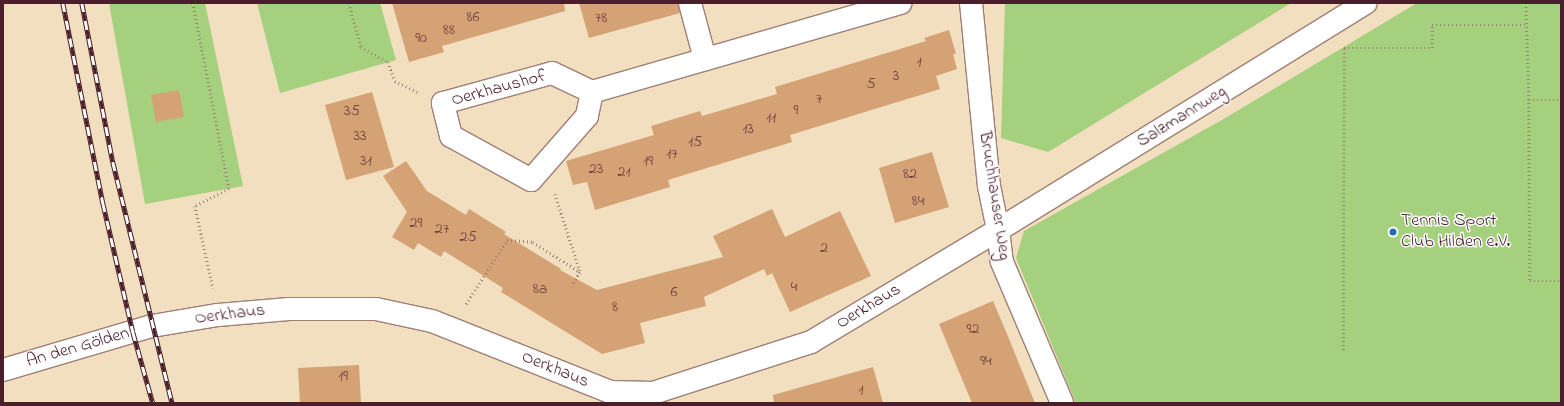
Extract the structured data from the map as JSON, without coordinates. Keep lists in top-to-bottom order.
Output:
{
  "streets": {
    "street": [
      "Oerkhaushof",
      "Salzmannweg",
      "Bruchhauser Weg",
      "Oerkhaus",
      "An den Gölden"
    ]
  },
  "crossings": [
    ["Salzmannweg", "Bruchhauser Weg"],
    ["Salzmannweg", "Oerkhaus"],
    ["Bruchhauser Weg", "Oerkhaus"],
    ["Oerkhaus", "An den Gölden"]
  ],
  "places": ["Tennis Sport Club Hilden e.V."],
  "house_numbers": [
    "86",
    "78",
    "88",
    "90",
    "1",
    "3",
    "5",
    "7",
    "9",
    "35",
    "11",
    "13",
    "33",
    "15",
    "17",
    "31",
    "19",
    "23",
    "21",
    "82",
    "84",
    "29",
    "27",
    "25",
    "2",
    "4",
    "8a",
    "6",
    "8",
    "92",
    "94",
    "19",
    "1"
  ]
}
